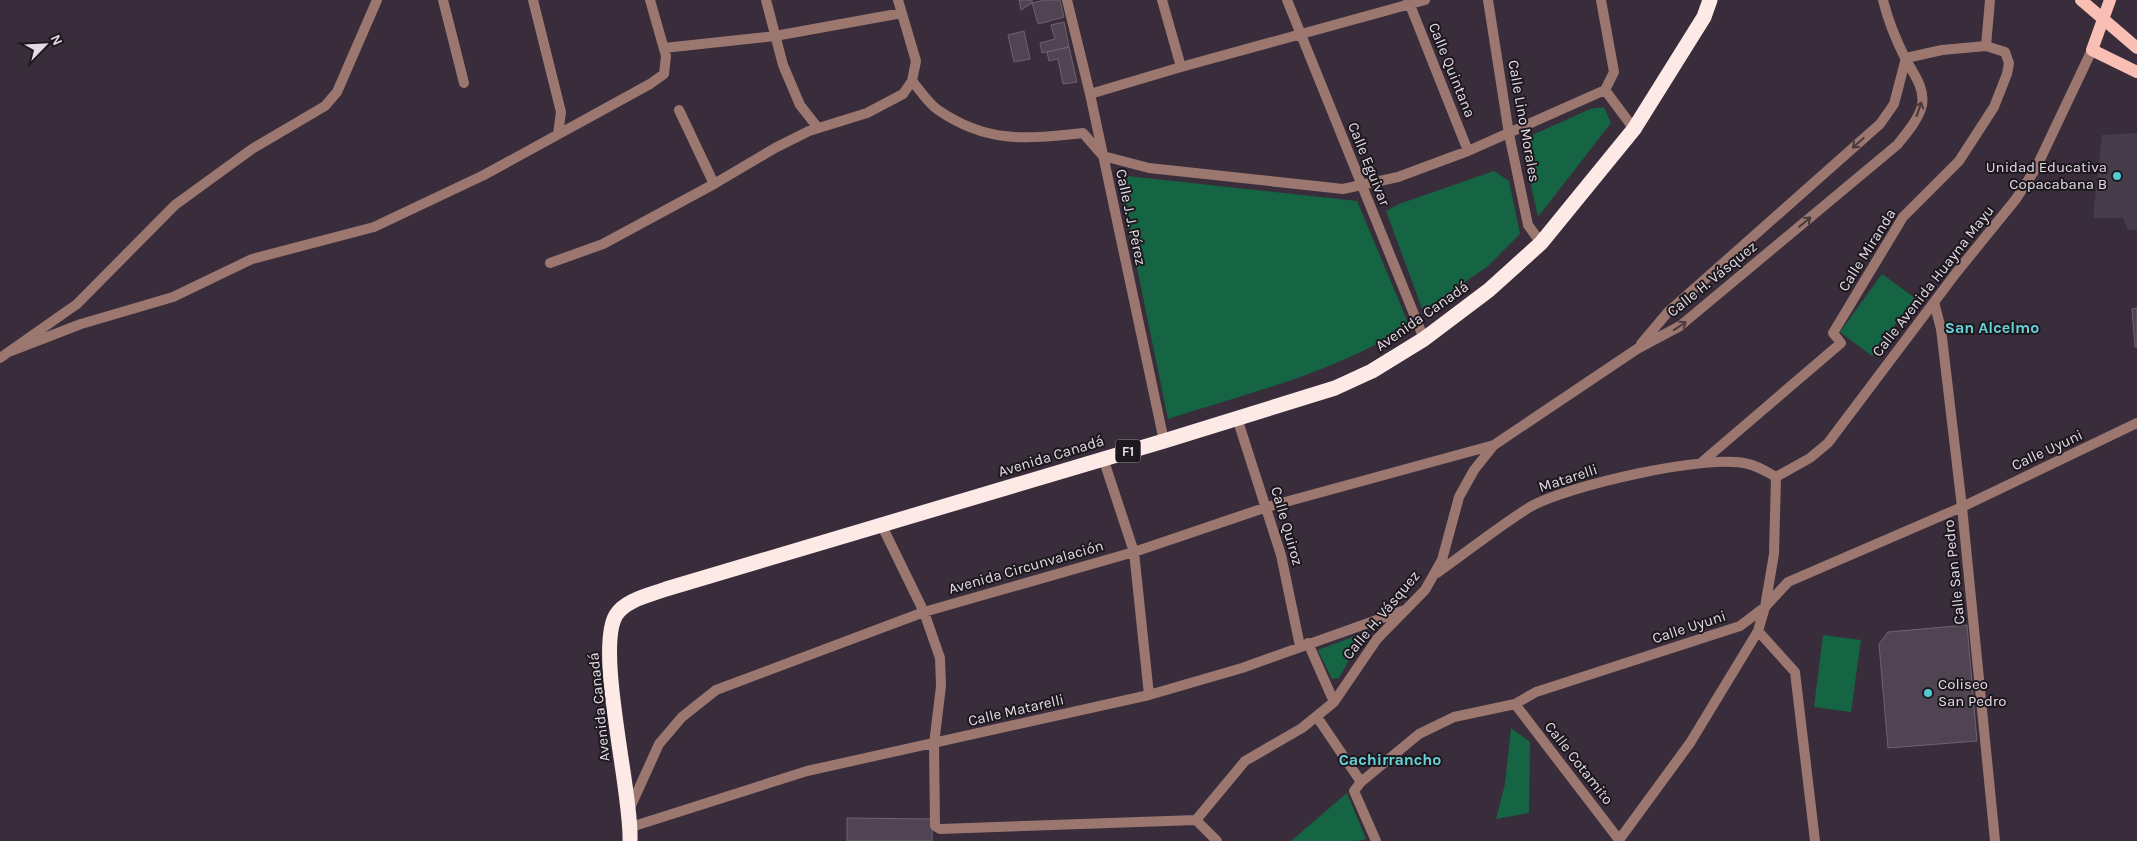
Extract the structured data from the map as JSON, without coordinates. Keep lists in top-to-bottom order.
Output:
{
  "streets": {
    "highway": ["Avenida Canadá", "F1"],
    "street": [
      "Calle Quintana",
      "Calle Lino Morales",
      "Calle Eguivar",
      "Calle J. J. Pérez",
      "Calle Miranda",
      "Calle H. Vásquez",
      "Calle Avenida Huayna Mayu",
      "Calle Uyuni",
      "Matarelli",
      "Calle Quiroz",
      "Avenida Circunvalación",
      "Calle San Pedro",
      "Calle Matarelli",
      "Calle Cotamito"
    ]
  },
  "crossings": [
    ["Calle Lino Morales", "Avenida Canadá"],
    ["Calle Eguivar", "Avenida Canadá"],
    ["Calle J. J. Pérez", "Avenida Canadá"],
    ["Calle Miranda", "Matarelli"],
    ["Calle H. Vásquez", "Matarelli"],
    ["Calle H. Vásquez", "Calle Quiroz"],
    ["Calle H. Vásquez", "Avenida Circunvalación"],
    ["Calle H. Vásquez", "Calle Matarelli"],
    ["Calle Avenida Huayna Mayu", "Matarelli"],
    ["Calle Avenida Huayna Mayu", "Calle San Pedro"],
    ["Avenida Canadá", "Calle Quiroz"],
    ["Avenida Canadá", "Avenida Circunvalación"],
    ["Avenida Canadá", "Calle Matarelli"],
    ["Calle Uyuni", "Calle San Pedro"],
    ["Calle Uyuni", "Calle Cotamito"],
    ["Calle Quiroz", "Avenida Circunvalación"],
    ["Calle Quiroz", "Calle Matarelli"]
  ],
  "districts": ["San Alcelmo", "Cachirrancho"],
  "places": ["Unidad Educativa Copacabana B", "Coliseo San Pedro"],
  "north": "top right"
}
